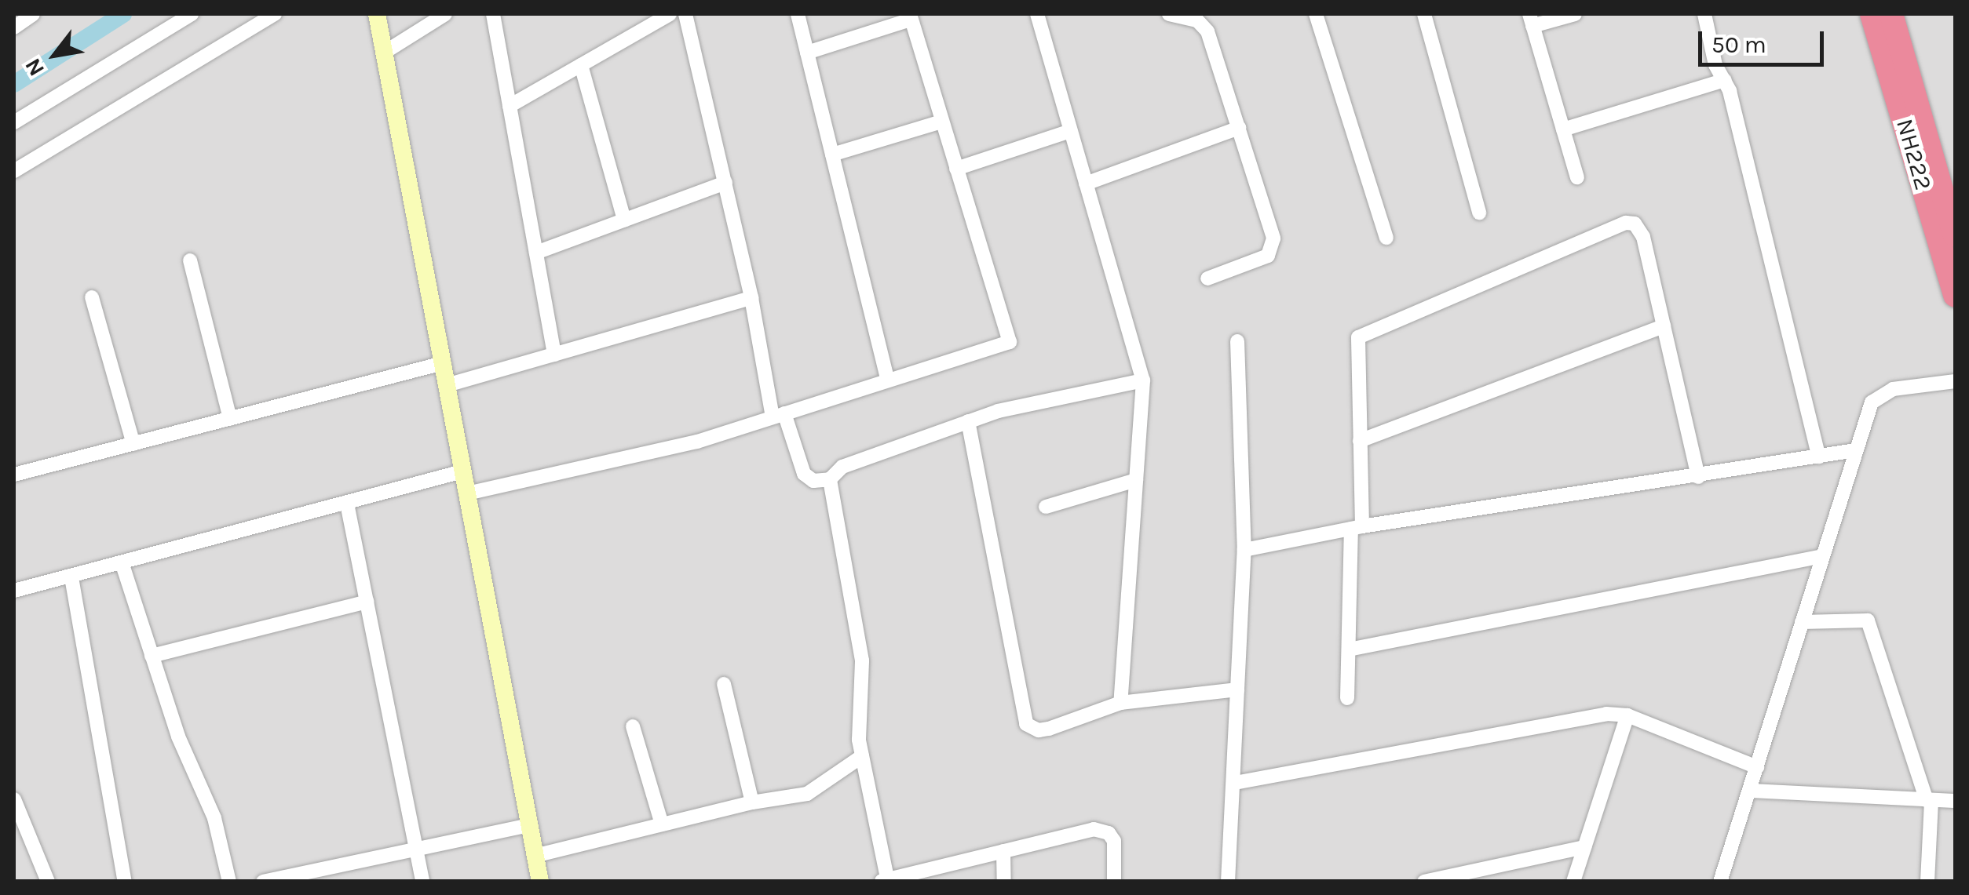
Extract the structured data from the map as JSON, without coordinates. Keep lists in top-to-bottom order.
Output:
{
  "streets": {
    "highway": ["NH222"]
  },
  "scale_bar": "50 m",
  "north": "bottom left"
}
